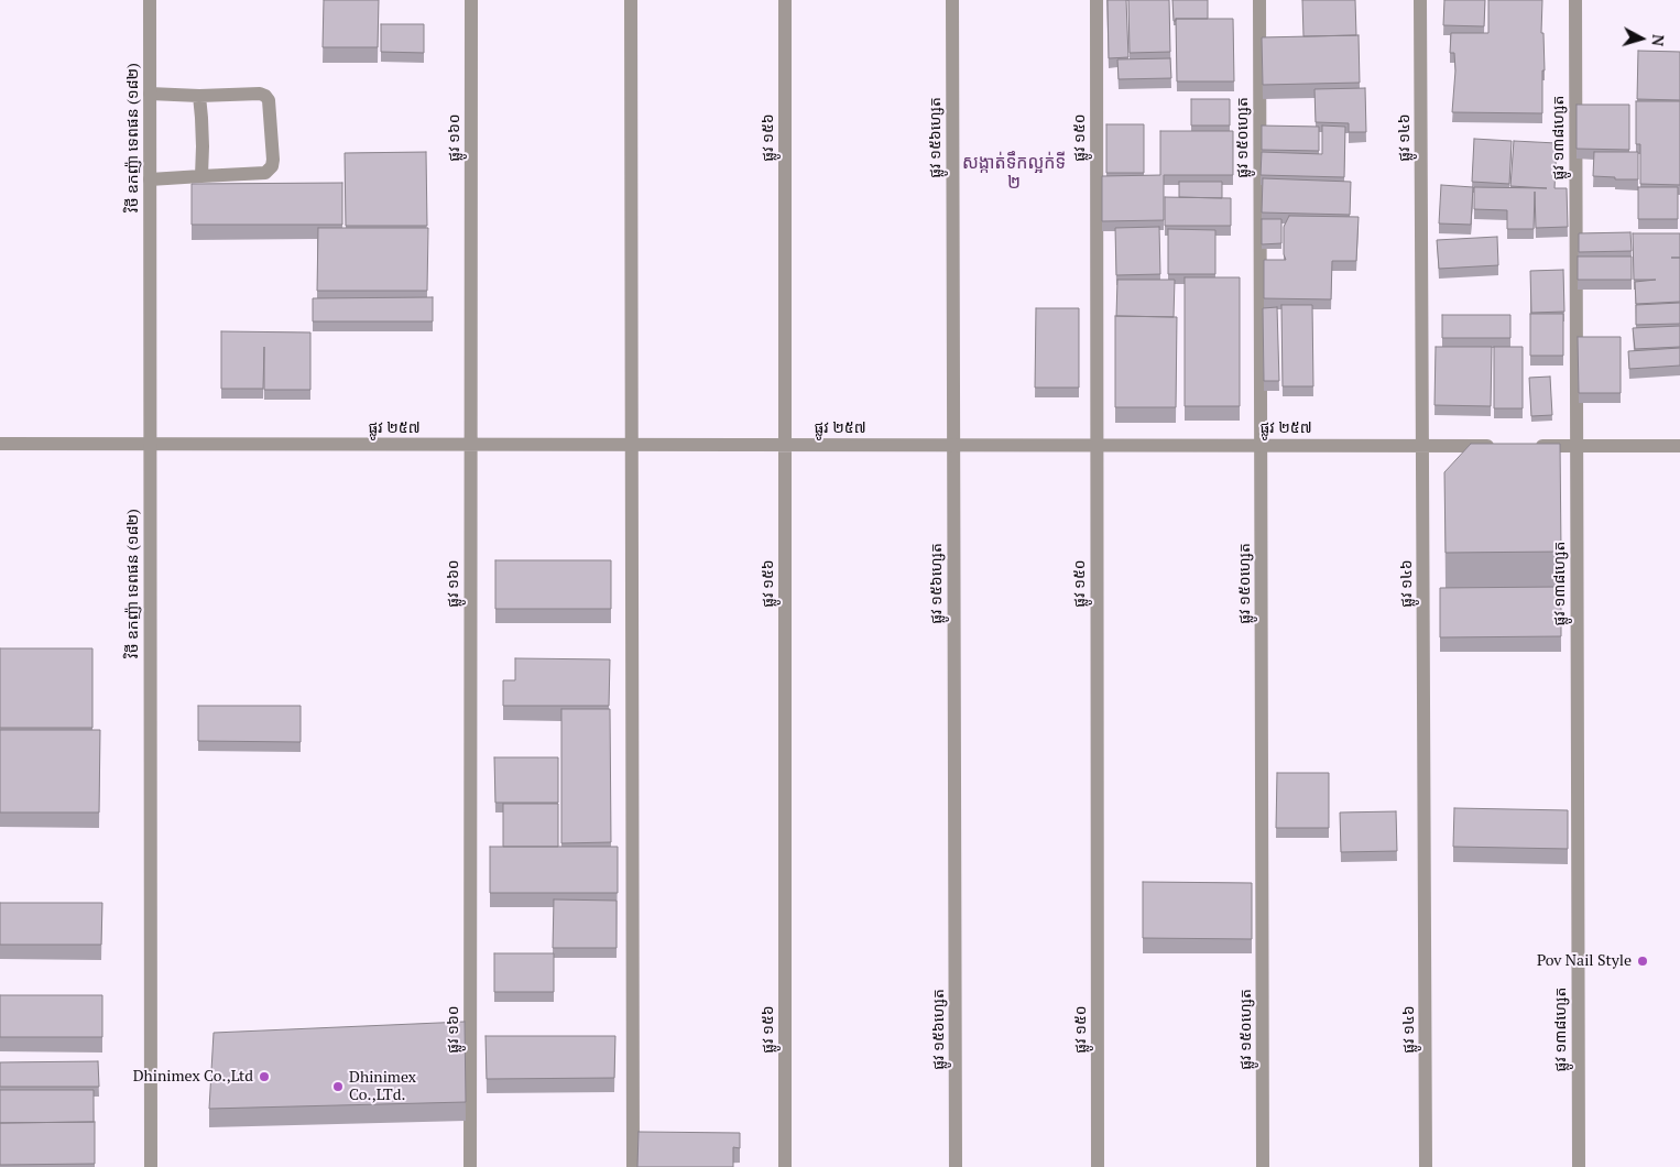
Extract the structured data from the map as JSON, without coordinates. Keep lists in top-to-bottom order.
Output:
{
  "streets": {
    "street": [
      "វិថី ឧកញ៉ា ទេពផន (១៨២)",
      "ផ្លូវ ១៦០",
      "ផ្លូវ ១៥៦",
      "ផ្លូវ ១៥៦ហ្សេត",
      "ផ្លូវ ១៥០",
      "ផ្លូវ ១៥០ហ្សេត",
      "ផ្លូវ ១៤៦",
      "ផ្លូវ ១៣៨ហ្សេត",
      "ផ្លូវ ២៥៧"
    ]
  },
  "crossings": [
    ["វិថី ឧកញ៉ា ទេពផន (១៨២)", "ផ្លូវ ២៥៧"],
    ["ផ្លូវ ១៦០", "ផ្លូវ ២៥៧"],
    ["ផ្លូវ ១៥៦", "ផ្លូវ ២៥៧"],
    ["ផ្លូវ ១៥៦ហ្សេត", "ផ្លូវ ២៥៧"],
    ["ផ្លូវ ១៥០", "ផ្លូវ ២៥៧"],
    ["ផ្លូវ ១៥០ហ្សេត", "ផ្លូវ ២៥៧"],
    ["ផ្លូវ ១៤៦", "ផ្លូវ ២៥៧"]
  ],
  "districts": ["សង្កាត់ទឹកល្អក់ទី ២"],
  "places": ["Pov Nail Style", "Dhinimex Co.,Ltd", "Dhinimex Co.,LTd."],
  "north": "right"
}
